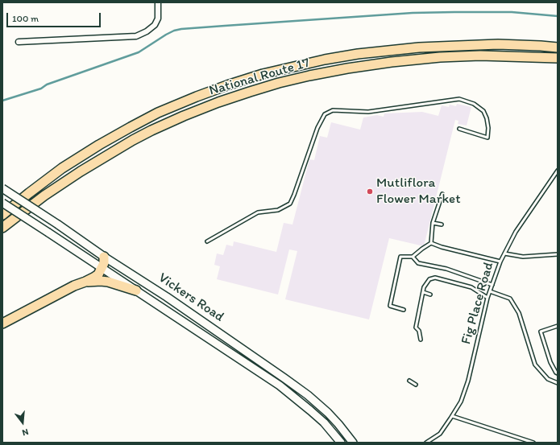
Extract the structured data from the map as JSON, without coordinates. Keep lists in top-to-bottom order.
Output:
{
  "streets": {
    "highway": ["National Route 17"],
    "main road": ["Vickers Road"],
    "lane": ["Fig Place Road"]
  },
  "places": ["Mutliflora Flower Market"],
  "scale_bar": "100 m",
  "north": "bottom"
}
